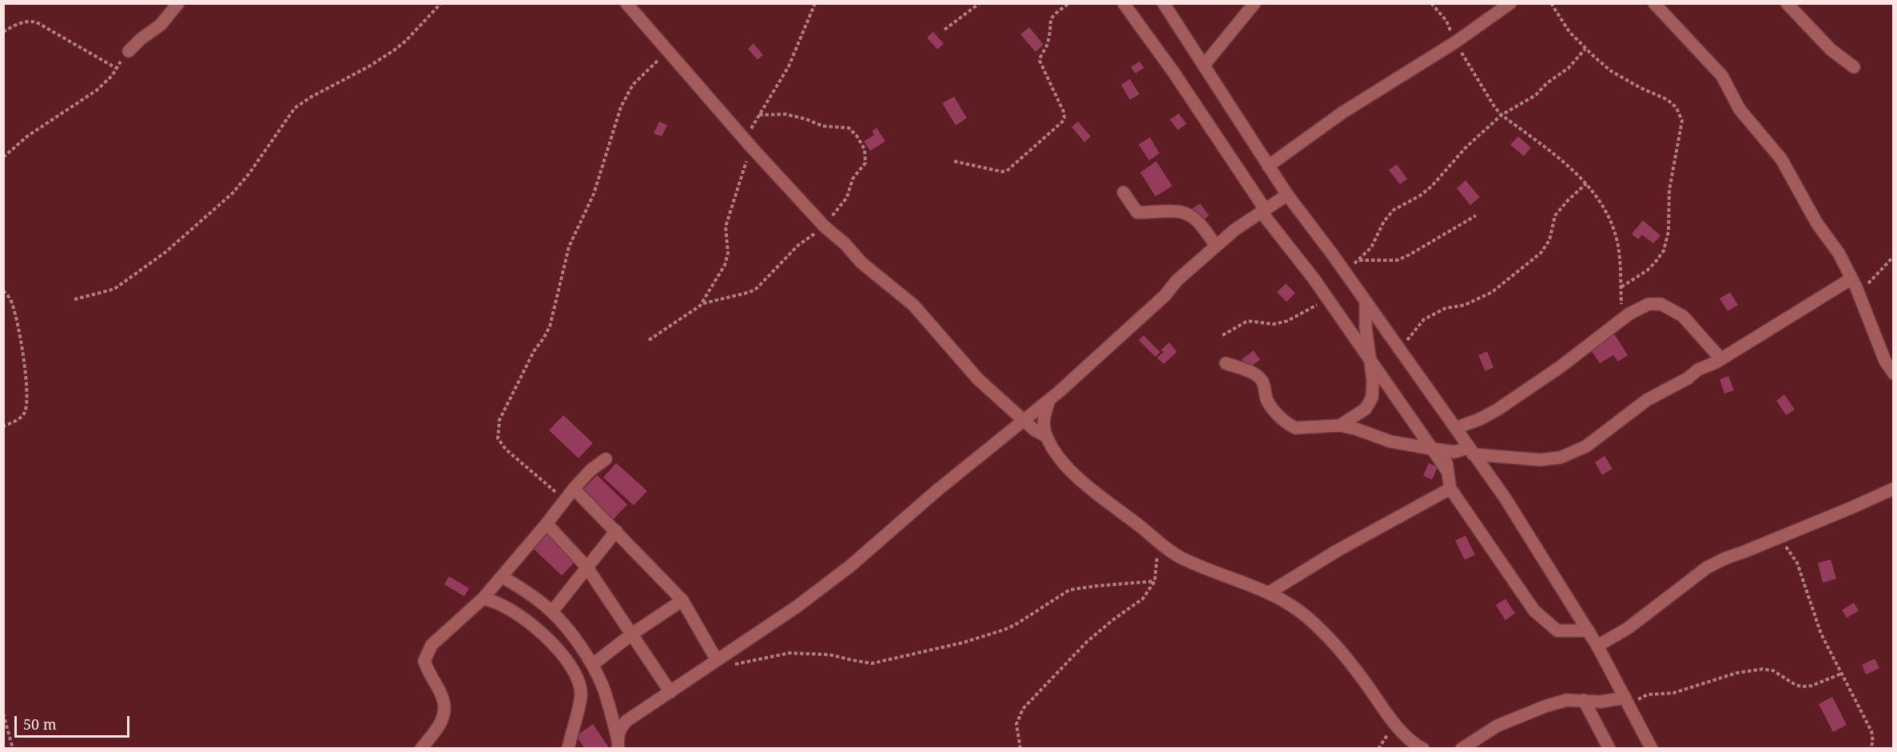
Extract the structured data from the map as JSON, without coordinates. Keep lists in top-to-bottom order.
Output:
{
  "scale_bar": "50 m"
}
